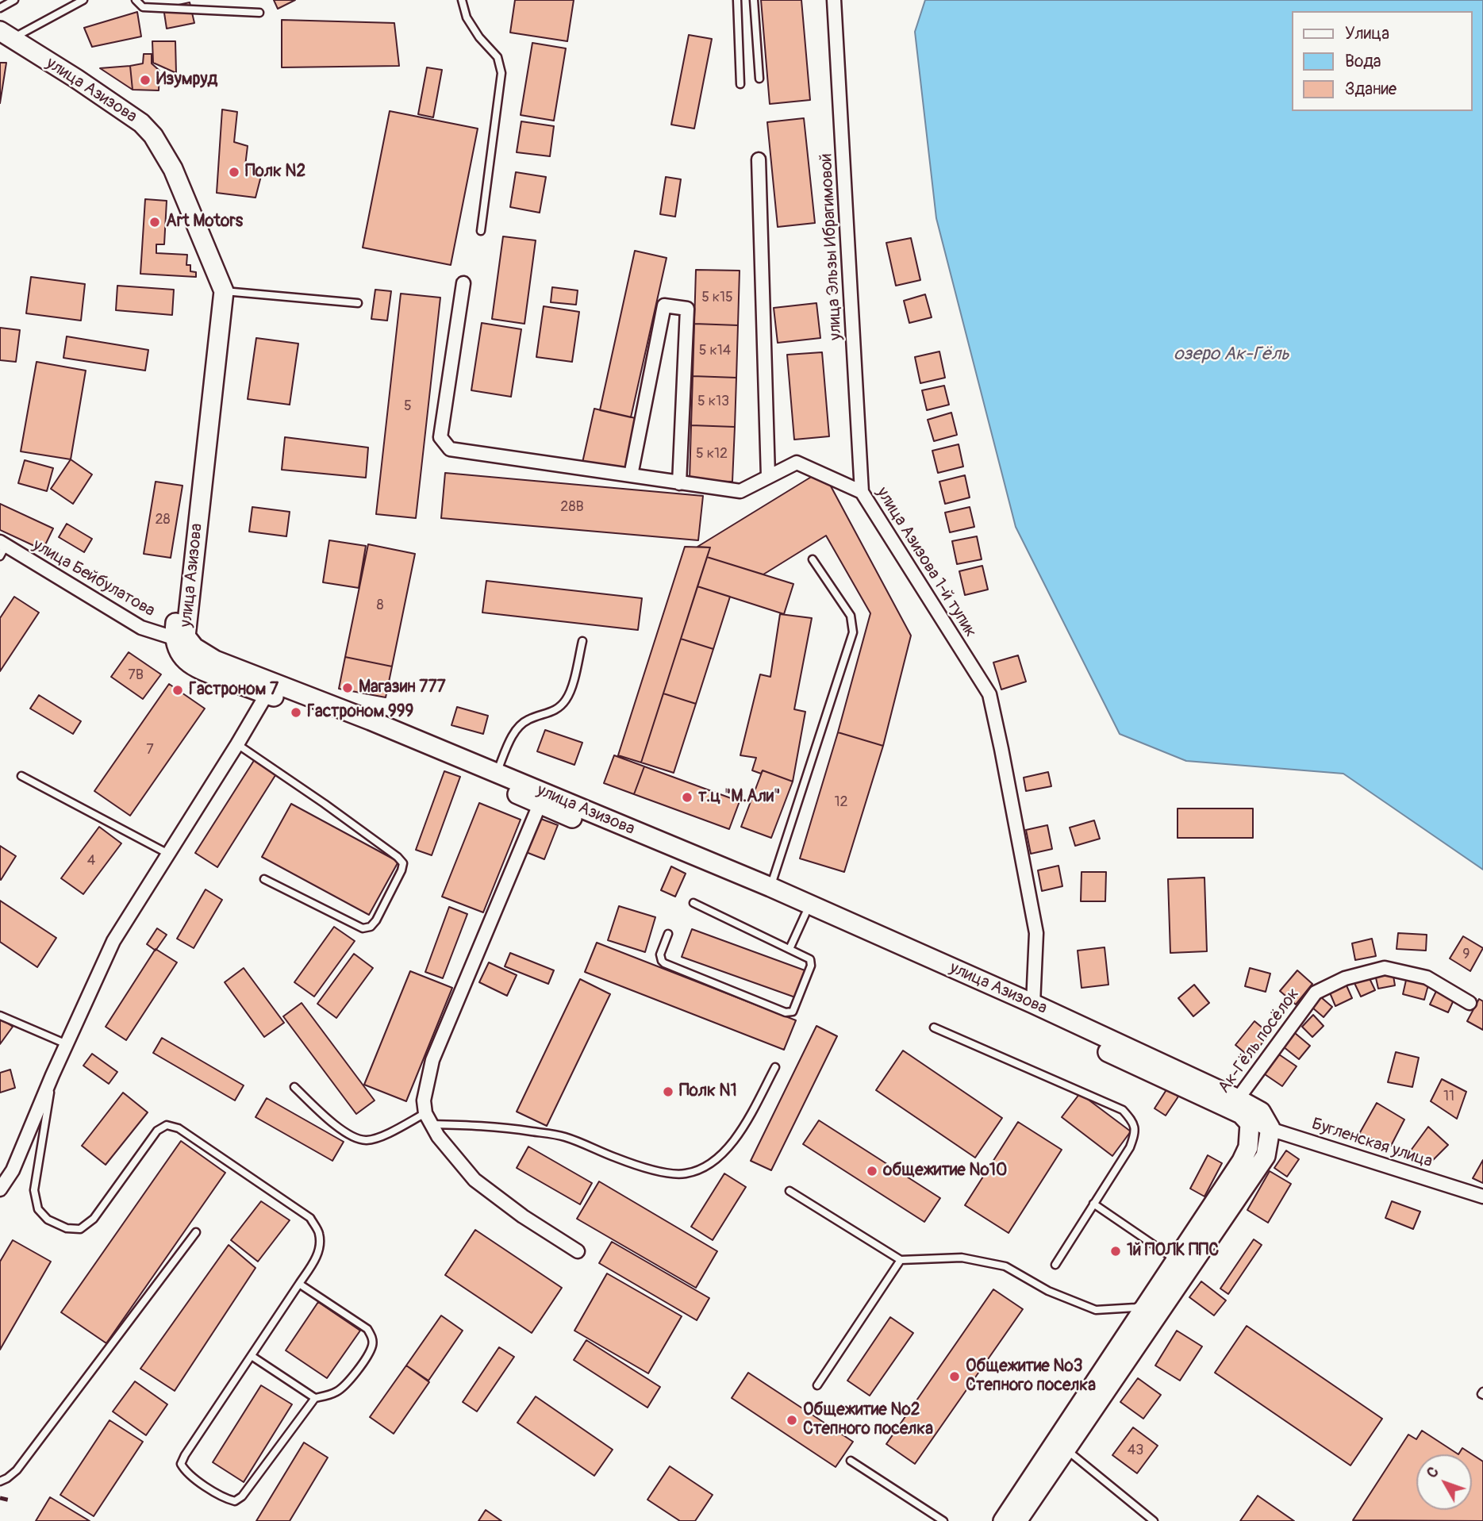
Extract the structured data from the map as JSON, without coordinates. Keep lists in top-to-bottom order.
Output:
{
  "streets": {
    "main road": ["улица Азизова"],
    "street": [
      "улица Эльзы Ибрагимовой",
      "улица Азизова 1-й тупик",
      "улица Бейбулатова",
      "Ак-Гёль посёлок",
      "Бугленская улица"
    ]
  },
  "crossings": [
    ["улица Азизова", "улица Азизова 1-й тупик"],
    ["улица Азизова", "улица Бейбулатова"],
    ["улица Азизова", "Ак-Гёль посёлок"],
    ["улица Азизова", "Бугленская улица"],
    ["улица Эльзы Ибрагимовой", "улица Азизова 1-й тупик"]
  ],
  "water": ["озеро Ак-Гёль"],
  "places": [
    "Изумруд",
    "Полк N2",
    "Art Motors",
    "Магазин 777",
    "Гастроном 7",
    "Гастроном 999",
    "т.ц \"М.Али\"",
    "Полк N1",
    "общежитие №10",
    "1й ПОЛК ППС",
    "Общежитие №3 Степного поселка",
    "Общежитие №2 Степного поселка"
  ],
  "house_numbers": [
    "5 к15",
    "5 к14",
    "5 к13",
    "5",
    "5 к12",
    "28В",
    "28",
    "8",
    "7В",
    "7",
    "12",
    "4",
    "9",
    "11",
    "43"
  ],
  "legend": ["Улица", "Вода", "Здание"],
  "north": "top left"
}
